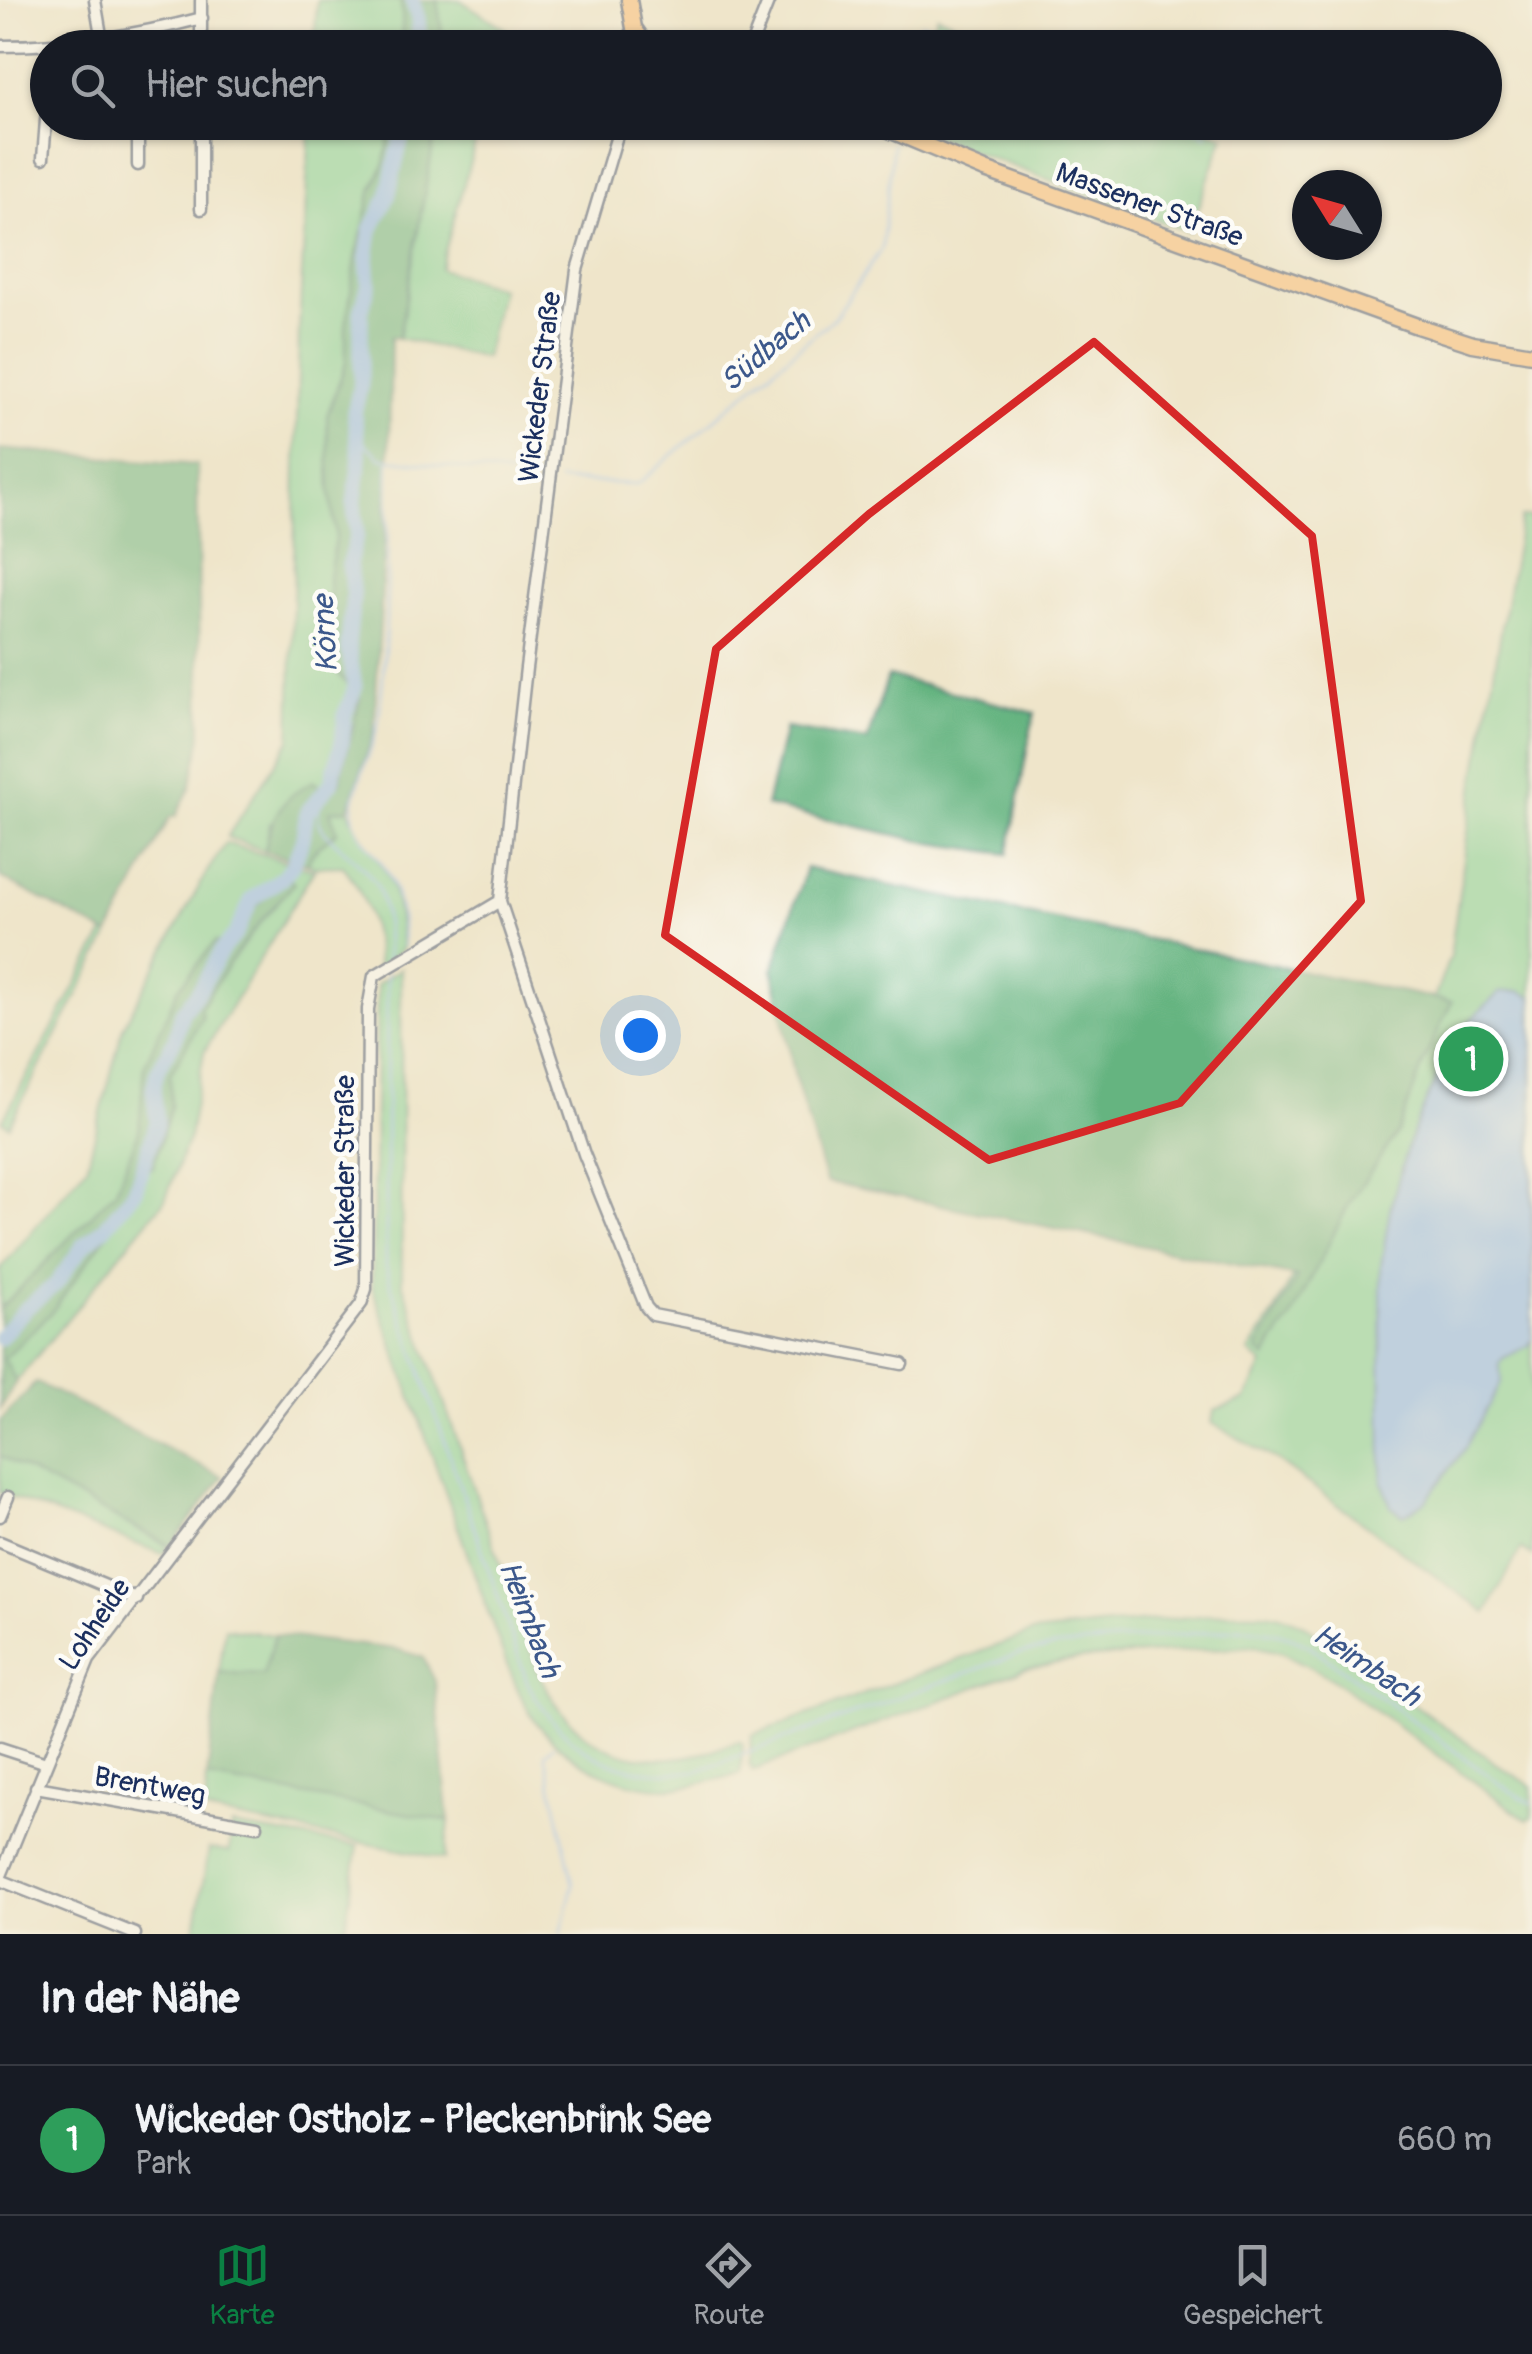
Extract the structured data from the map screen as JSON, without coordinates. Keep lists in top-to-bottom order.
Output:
{
  "streets": {
    "main road": ["Massener Straße"],
    "street": ["Wickeder Straße", "Lohheide", "Brentweg"]
  },
  "crossings": [
    ["Wickeder Straße", "Lohheide"],
    ["Lohheide", "Brentweg"]
  ],
  "water": ["Südbach", "Körne", "Heimbach"],
  "north": "top left",
  "page": {
    "search": "Hier suchen",
    "pins": "1",
    "heading": "In der Nähe",
    "list": [
      {
        "mark": "1",
        "name": "Wickeder Ostholz - Pleckenbrink See",
        "note": "Park",
        "value": "660 m"
      }
    ],
    "nav": ["Karte", "Route", "Gespeichert"]
  }
}
